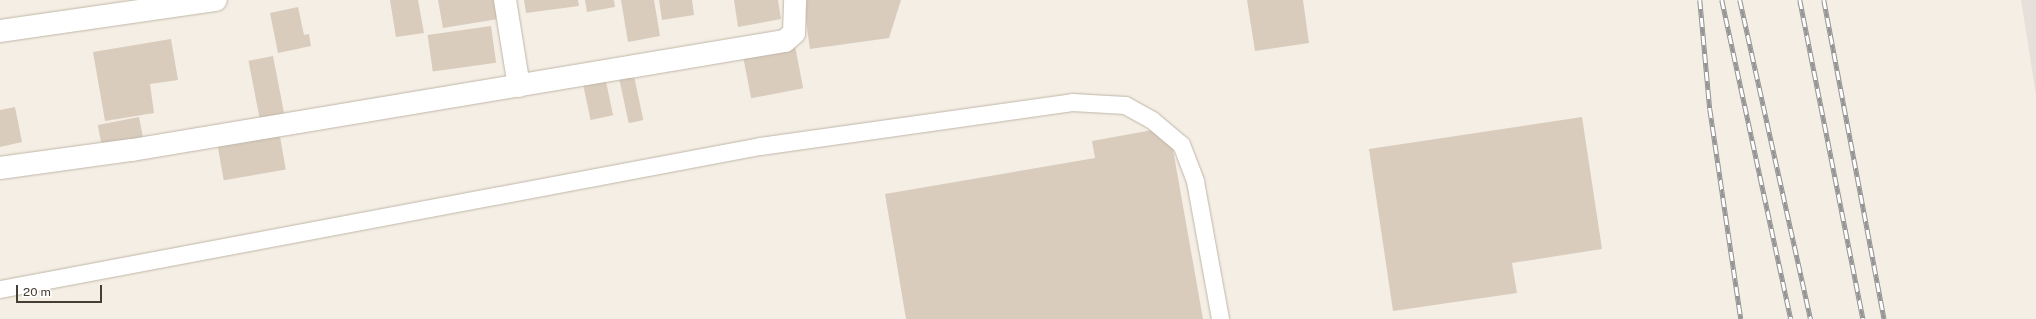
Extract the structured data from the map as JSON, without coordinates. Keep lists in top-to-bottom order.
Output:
{
  "scale_bar": "20 m"
}
